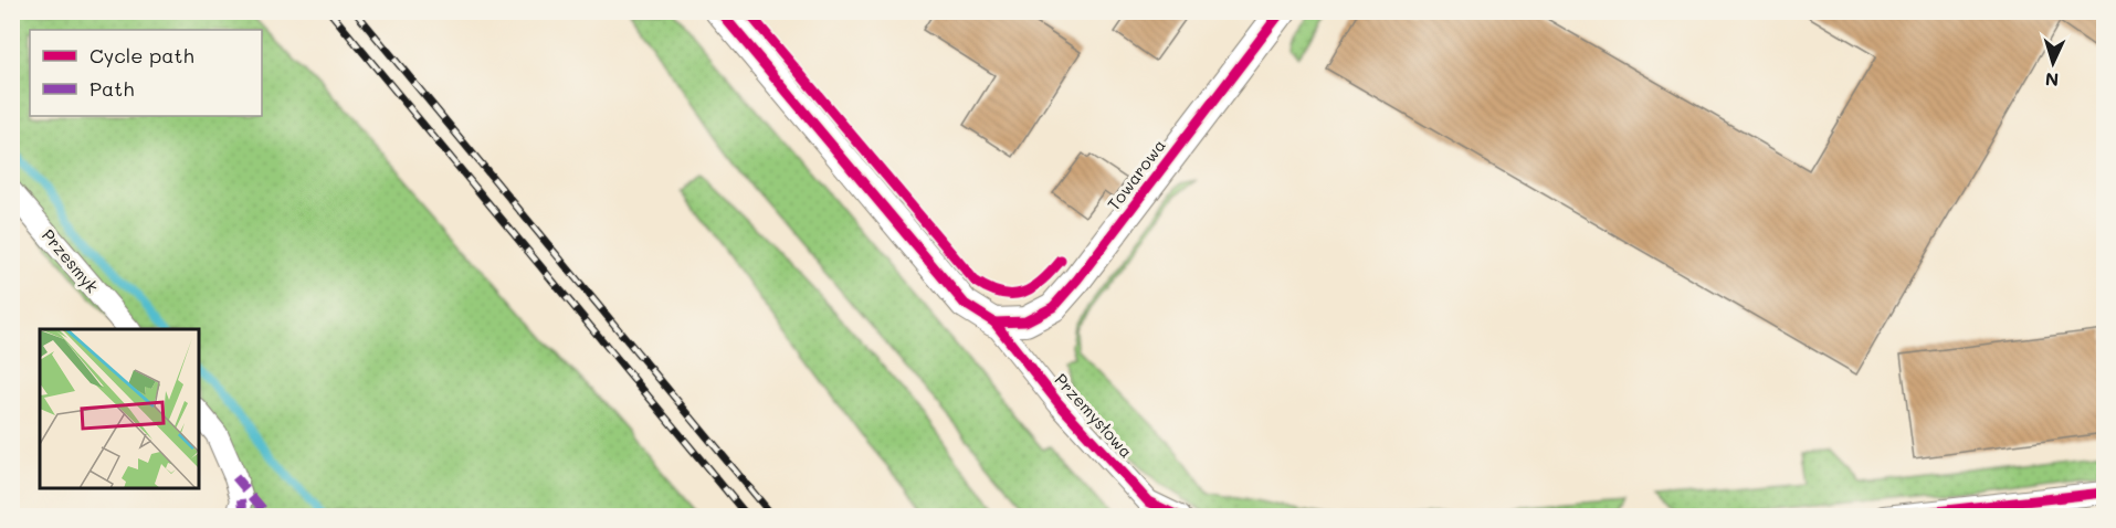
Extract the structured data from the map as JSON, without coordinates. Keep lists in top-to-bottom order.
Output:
{
  "streets": {
    "street": ["Towarowa", "Przesmyk", "Przemysłowa"]
  },
  "crossings": [
    ["Towarowa", "Przemysłowa"]
  ],
  "legend": ["Cycle path", "Path"],
  "north": "bottom"
}
